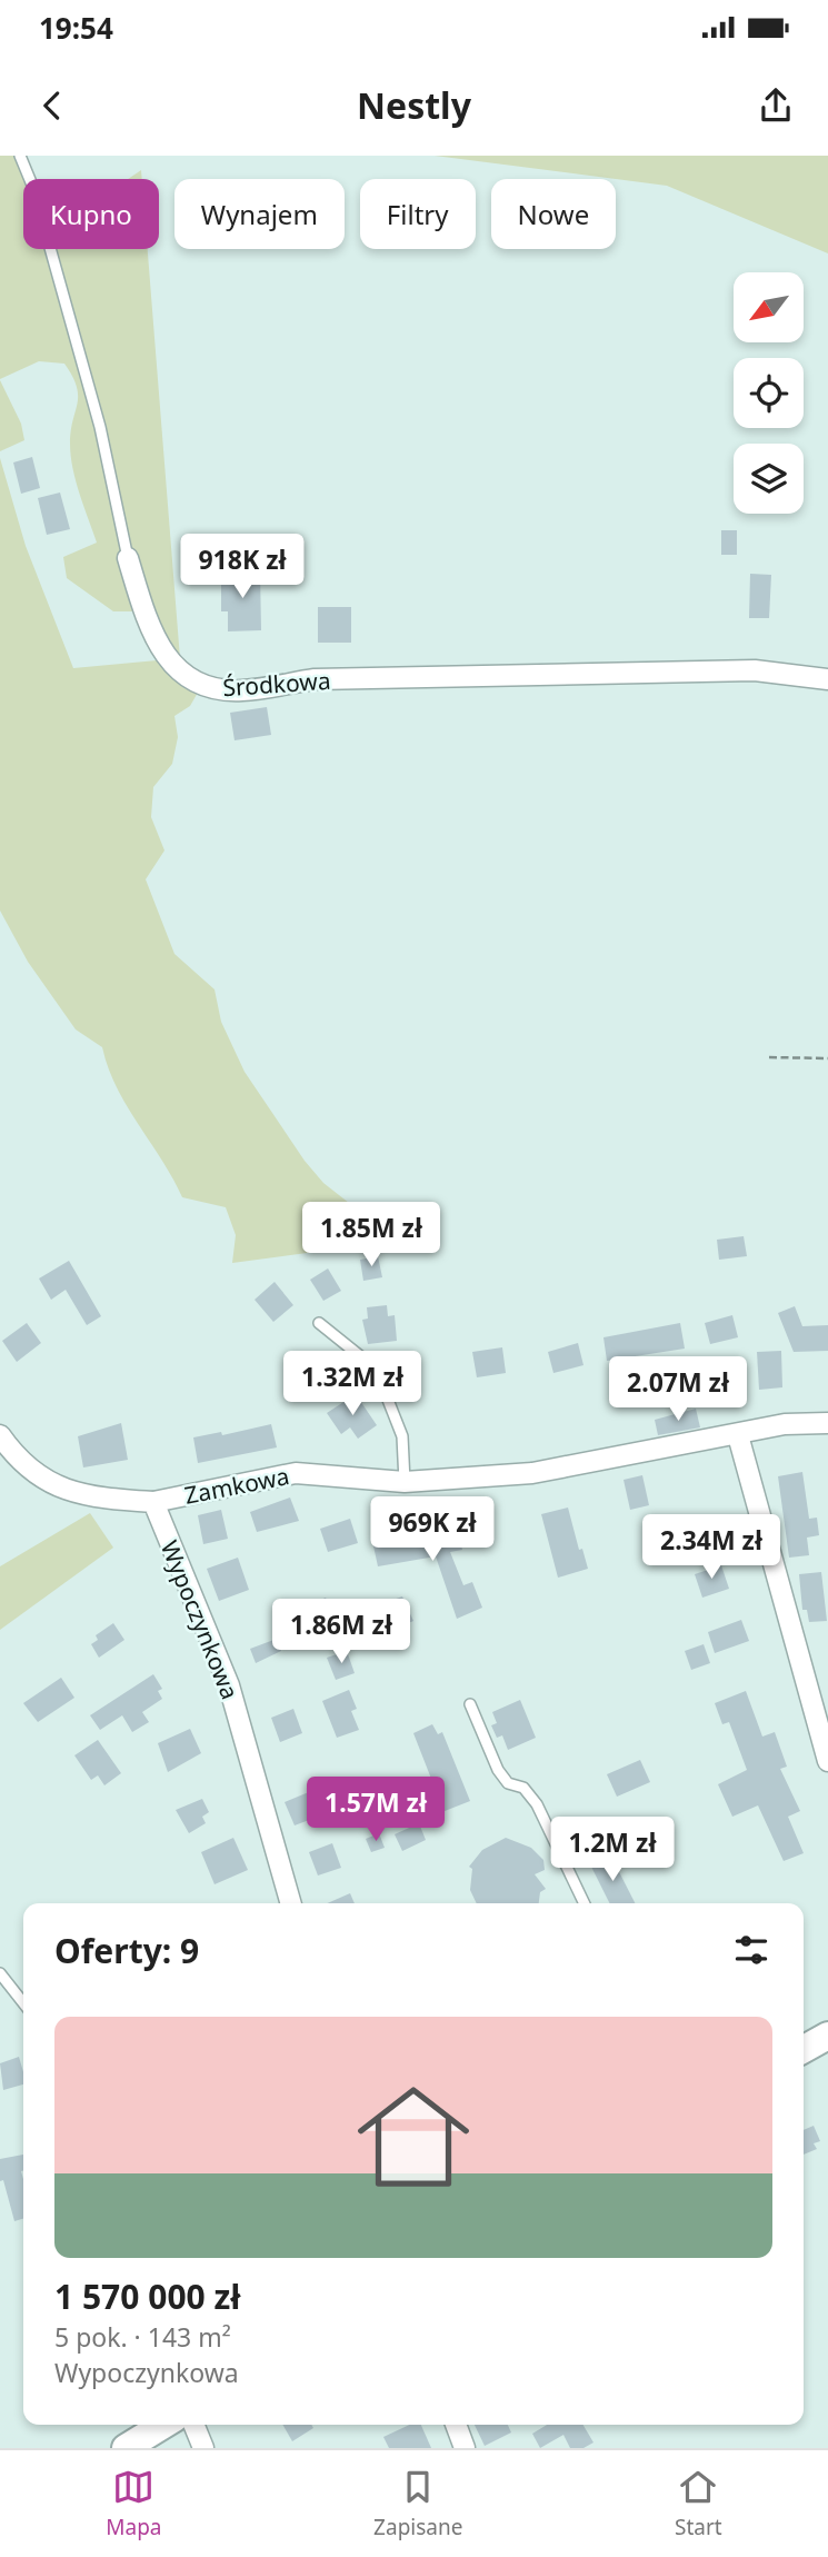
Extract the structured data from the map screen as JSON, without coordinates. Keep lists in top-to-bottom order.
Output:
{
  "streets": {
    "street": ["Środkowa", "Zamkowa", "Wypoczynkowa"]
  },
  "crossings": [
    ["Zamkowa", "Wypoczynkowa"]
  ],
  "north": "bottom left",
  "page": {
    "status": "19:54",
    "header": "Nestly",
    "chip": [
      "Kupno",
      "Wynajem",
      "Filtry",
      "Nowe"
    ],
    "price": [
      "918K zł",
      "1.85M zł",
      "1.32M zł",
      "2.07M zł",
      "969K zł",
      "2.34M zł",
      "1.86M zł",
      "1.57M zł",
      "1.2M zł"
    ],
    "heading": "Oferty: 9",
    "list": [
      {
        "name": "1 570 000 zł",
        "note": "5 pok. · 143 m² · Wypoczynkowa"
      }
    ],
    "tabs": ["Mapa", "Zapisane", "Start"]
  }
}
